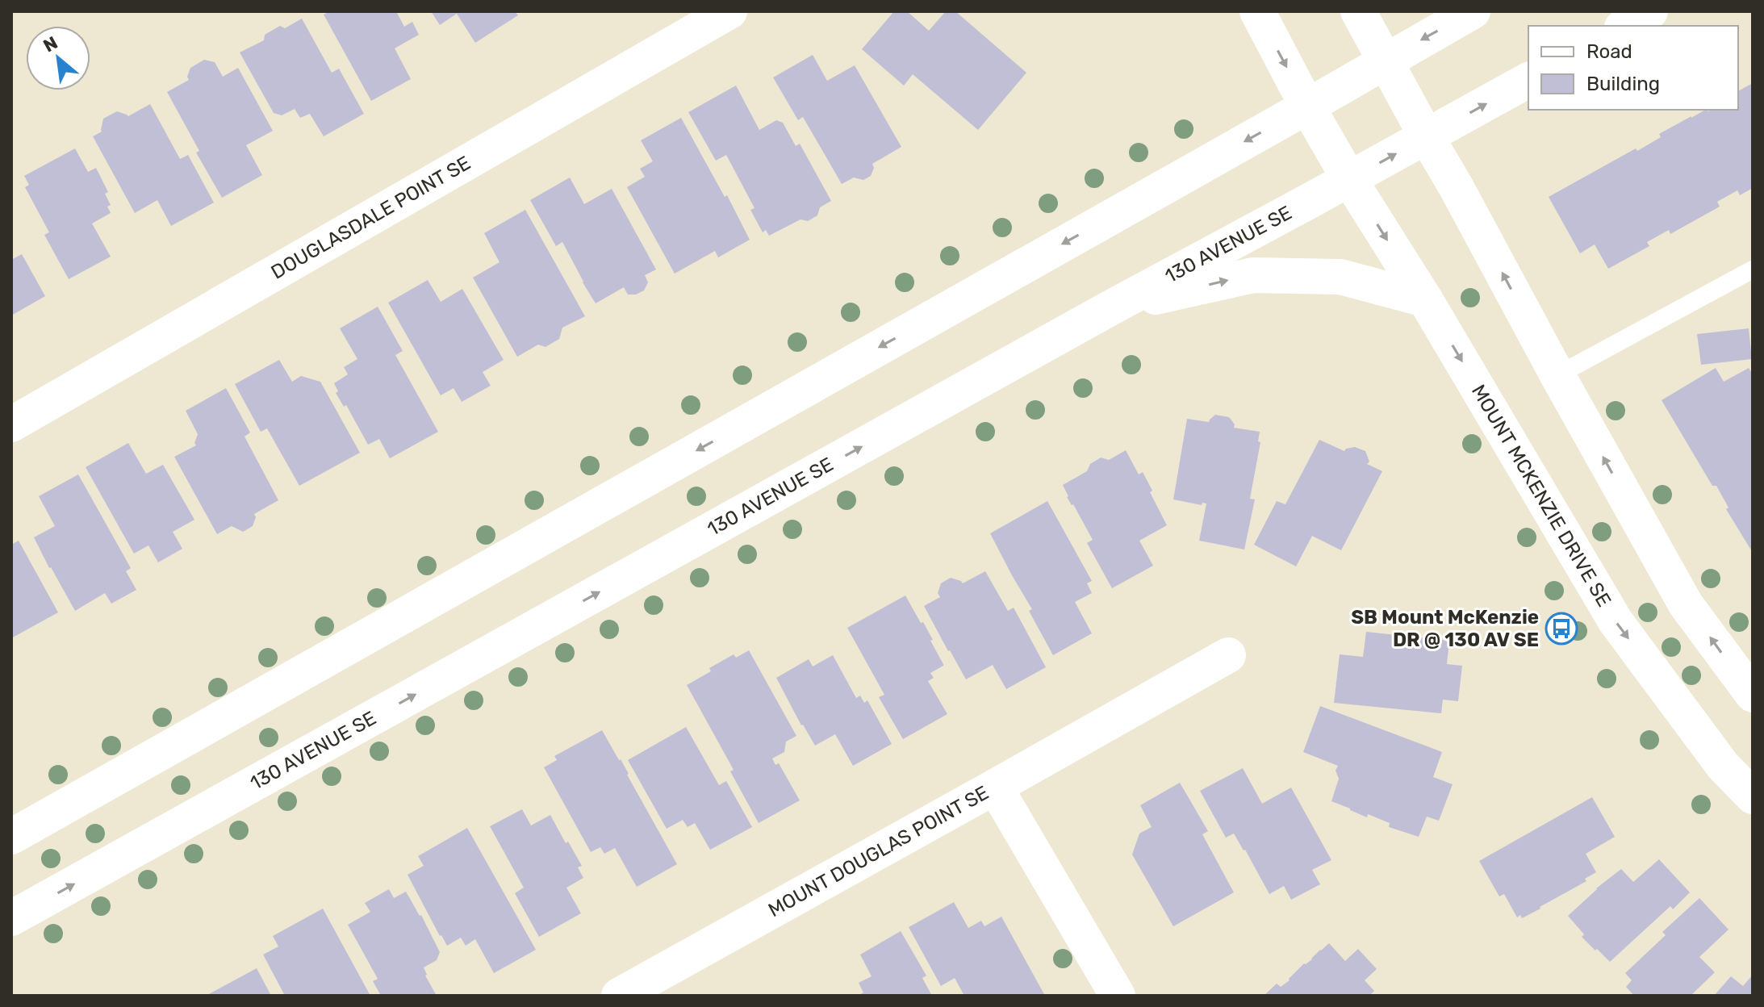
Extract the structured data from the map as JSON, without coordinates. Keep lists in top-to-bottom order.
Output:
{
  "streets": {
    "street": [
      "DOUGLASDALE POINT SE",
      "130 AVENUE SE",
      "MOUNT MCKENZIE DRIVE SE",
      "MOUNT DOUGLAS POINT SE"
    ]
  },
  "crossings": [
    ["130 AVENUE SE", "MOUNT MCKENZIE DRIVE SE"]
  ],
  "places": {
    "bus stop": ["SB Mount McKenzie DR @ 130 AV SE"]
  },
  "legend": ["Road", "Building"],
  "north": "top left"
}
